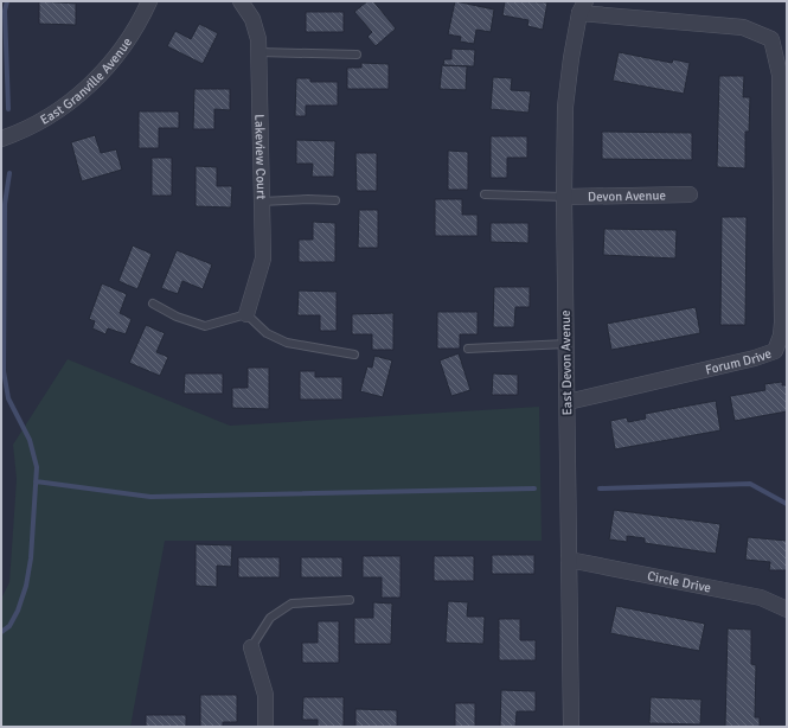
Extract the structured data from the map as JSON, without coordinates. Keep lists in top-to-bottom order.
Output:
{
  "streets": {
    "street": [
      "East Granville Avenue",
      "Lakeview Court",
      "Devon Avenue",
      "Forum Drive",
      "East Devon Avenue",
      "Circle Drive"
    ]
  },
  "crossings": [
    ["Devon Avenue", "East Devon Avenue"],
    ["Forum Drive", "East Devon Avenue"],
    ["East Devon Avenue", "Circle Drive"]
  ]
}
